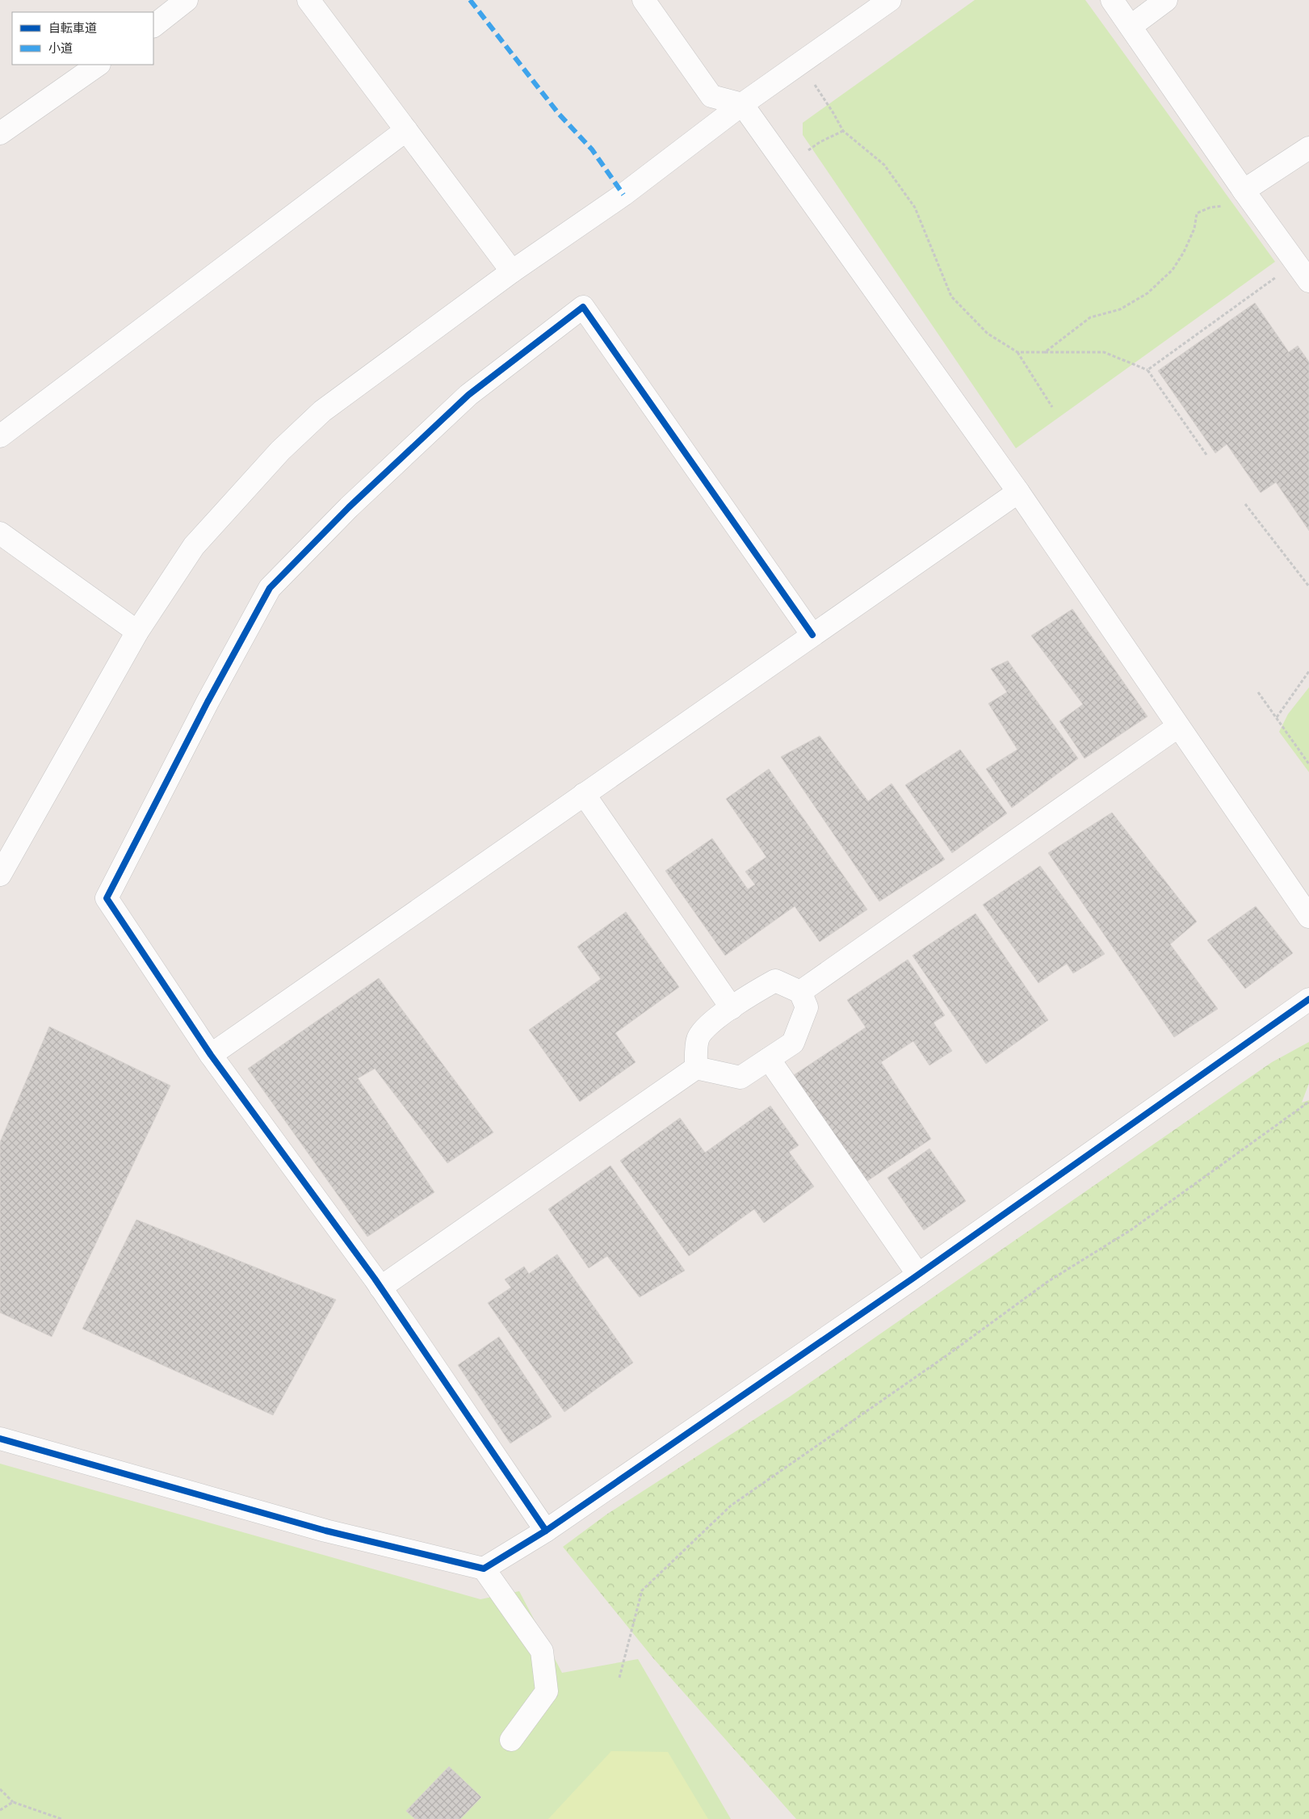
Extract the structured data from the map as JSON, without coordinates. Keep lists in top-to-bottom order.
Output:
{
  "legend": ["自転車道", "小道"]
}
